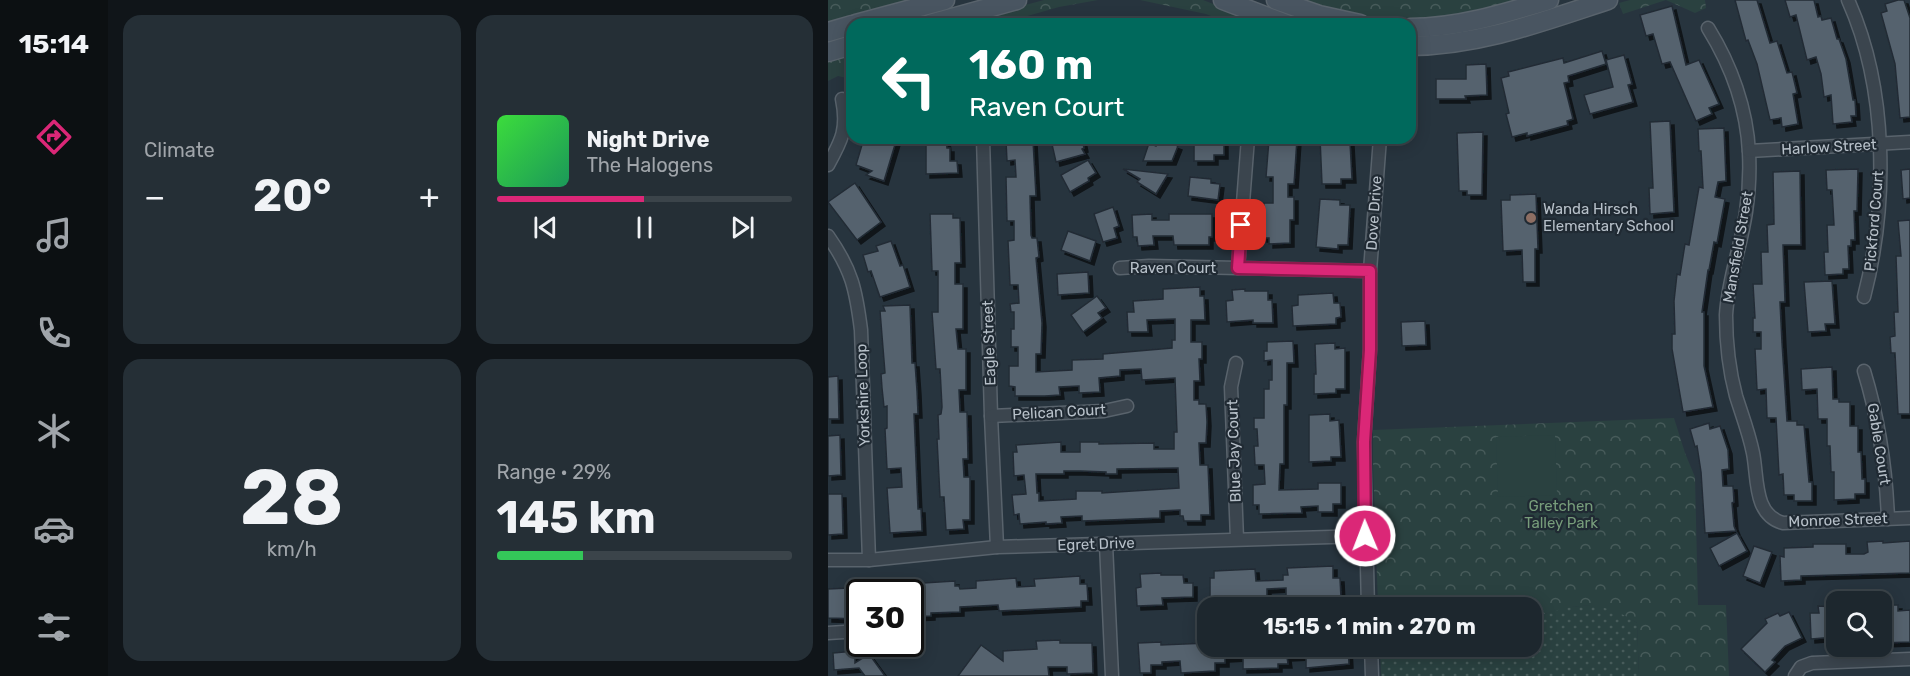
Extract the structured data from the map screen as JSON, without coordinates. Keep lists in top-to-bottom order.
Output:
{
  "streets": {
    "street": [
      "Harlow Street",
      "Dove Drive",
      "Pickford Court",
      "Mansfield Street",
      "Raven Court",
      "Eagle Street",
      "Yorkshire Loop",
      "Pelican Court",
      "Gable Court",
      "Blue Jay Court",
      "Monroe Street",
      "Egret Drive"
    ]
  },
  "crossings": [
    ["Harlow Street", "Pickford Court"],
    ["Harlow Street", "Mansfield Street"],
    ["Dove Drive", "Raven Court"],
    ["Dove Drive", "Egret Drive"],
    ["Mansfield Street", "Monroe Street"],
    ["Eagle Street", "Pelican Court"],
    ["Eagle Street", "Egret Drive"],
    ["Yorkshire Loop", "Egret Drive"],
    ["Gable Court", "Monroe Street"],
    ["Blue Jay Court", "Egret Drive"]
  ],
  "parks": ["Gretchen Talley Park"],
  "places": ["Wanda Hirsch Elementary School"],
  "page": {
    "tabs": "15:14",
    "tile": [
      "Climate",
      ["28", "km/h"],
      ["Range · 29%", "145 km"]
    ],
    "turn": ["160 m", "Raven Court"],
    "song": ["Night Drive", "The Halogens"],
    "heat": ["−", "20°", "+"],
    "limit": "30",
    "trip": "15:15 · 1 min · 270 m"
  }
}
